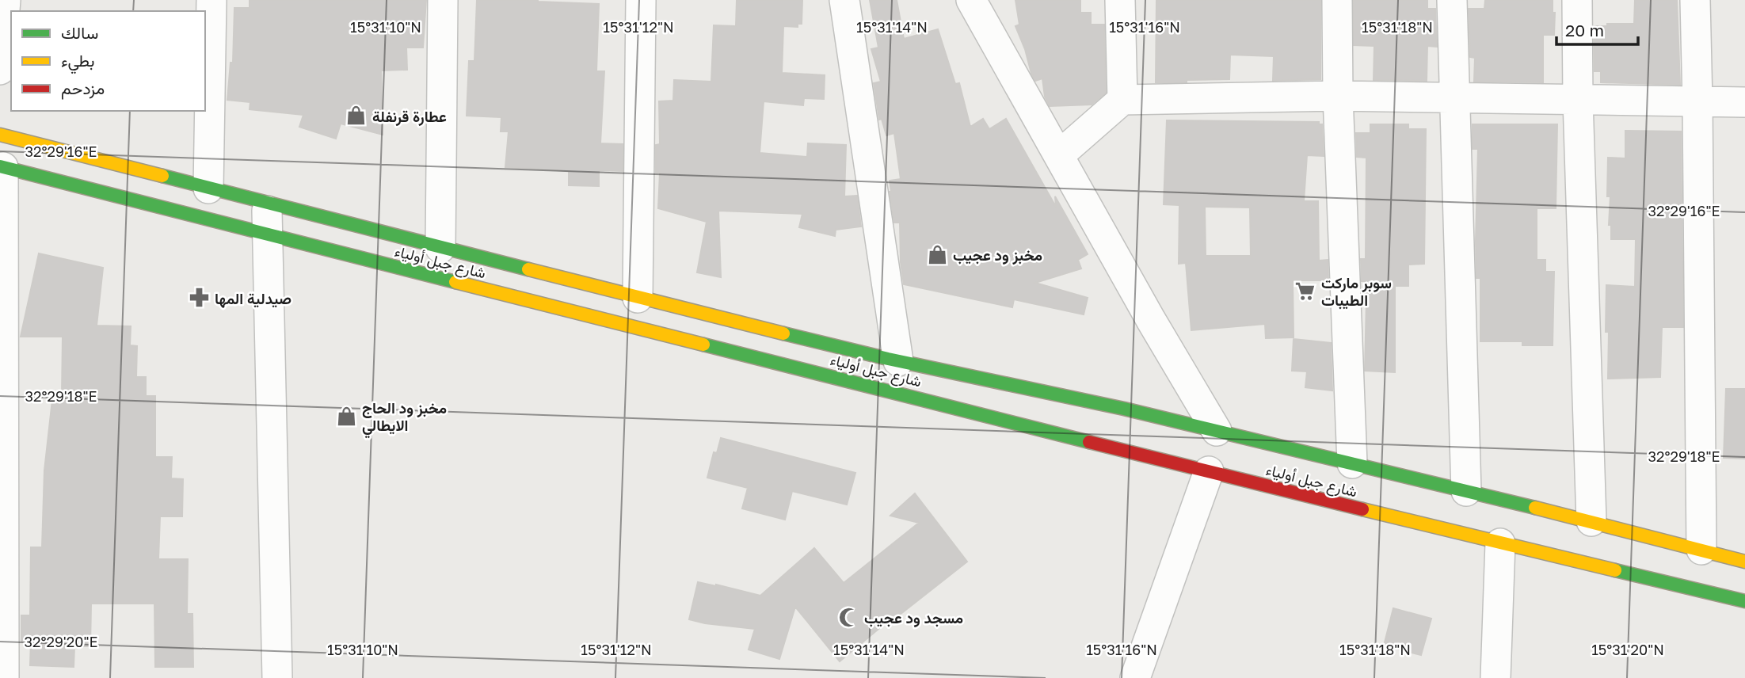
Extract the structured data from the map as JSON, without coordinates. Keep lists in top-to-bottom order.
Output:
{
  "streets": {
    "main road": ["شارع جبل أولياء"]
  },
  "places": {
    "shop": ["عطارة قرنفلة", "مخبز ود عجيب", "مخبز ود الحاج الايطالي"],
    "supermarket": ["سوبر ماركت الطيبات"],
    "pharmacy": ["صيدلية المها"],
    "mosque": ["مسجد ود عجيب"]
  },
  "legend": ["سالك", "بطيء", "مزدحم"],
  "scale_bar": "20 m",
  "coordinates": [
    "15°31'10\"N",
    "15°31'12\"N",
    "15°31'14\"N",
    "15°31'16\"N",
    "15°31'18\"N",
    "32°29'16\"E",
    "32°29'18\"E",
    "32°29'20\"E",
    "15°31'20\"N"
  ]
}
